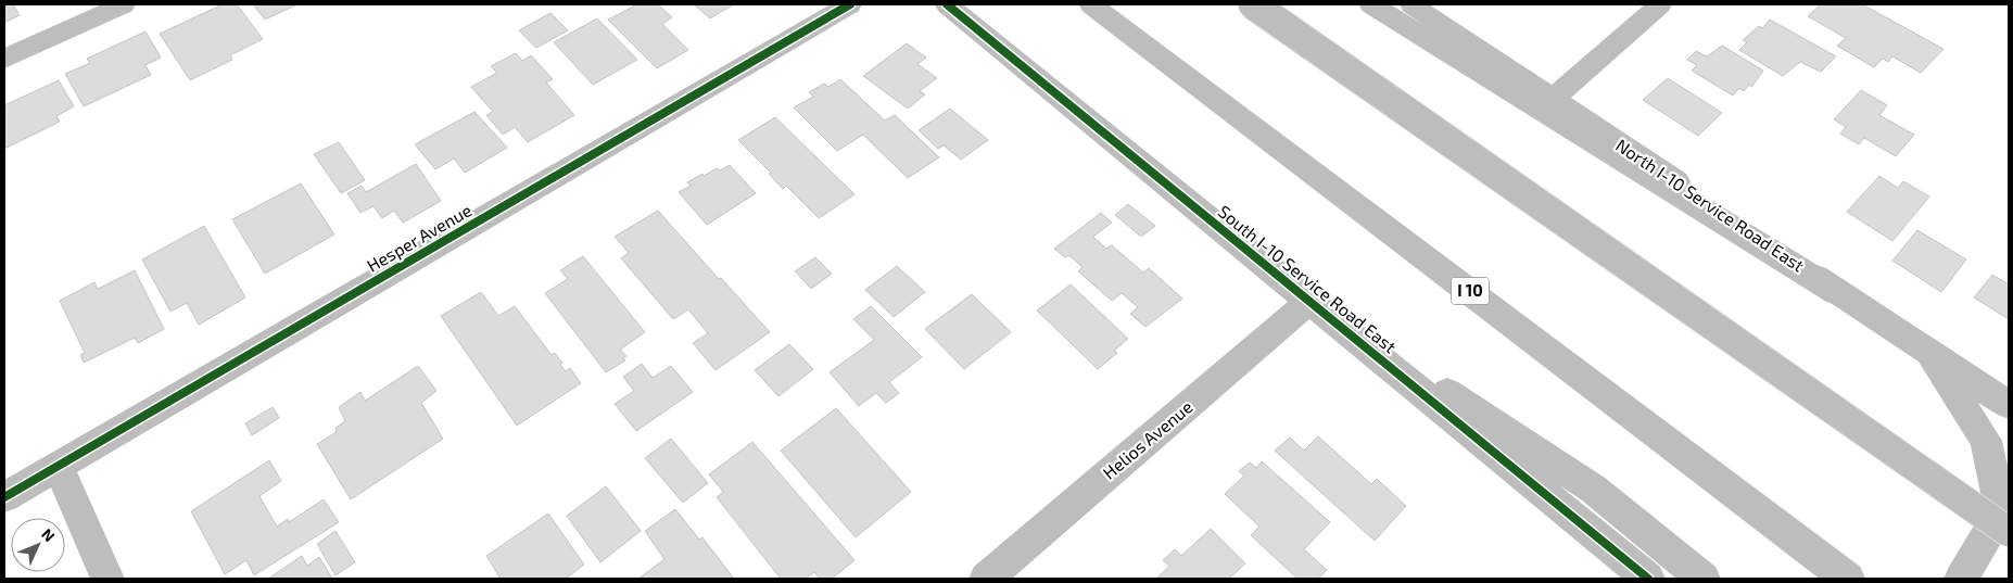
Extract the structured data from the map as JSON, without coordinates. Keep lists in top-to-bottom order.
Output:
{
  "streets": {
    "main road": [
      "North I-10 Service Road East",
      "Hesper Avenue",
      "South I-10 Service Road East",
      "I 10",
      "Helios Avenue"
    ]
  },
  "crossings": [
    ["South I-10 Service Road East", "Helios Avenue"]
  ],
  "north": "top right"
}
